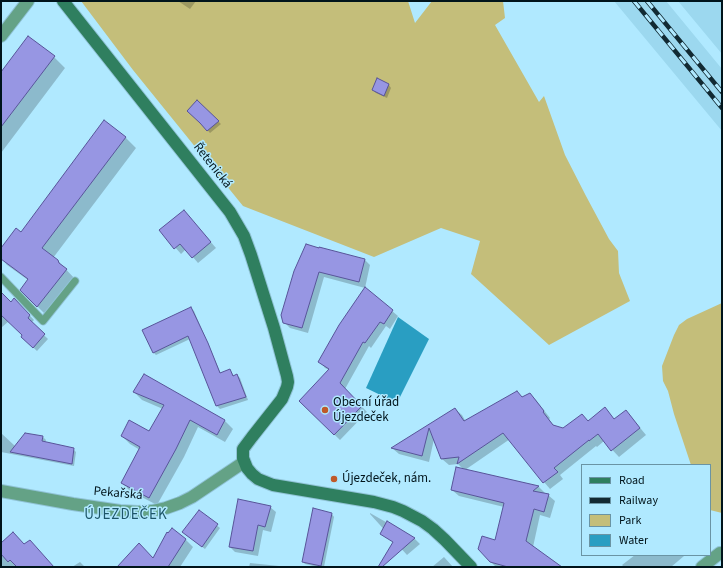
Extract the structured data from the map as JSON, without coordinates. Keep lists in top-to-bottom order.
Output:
{
  "streets": {
    "street": ["Řetenická", "Pekařská"]
  },
  "crossings": [
    ["Řetenická", "Pekařská"]
  ],
  "districts": ["ÚJEZDEČEK"],
  "places": ["Obecní úřad Újezdeček", "Újezdeček, nám."],
  "legend": [
    "Road",
    "Railway",
    "Park",
    "Water"
  ]
}
